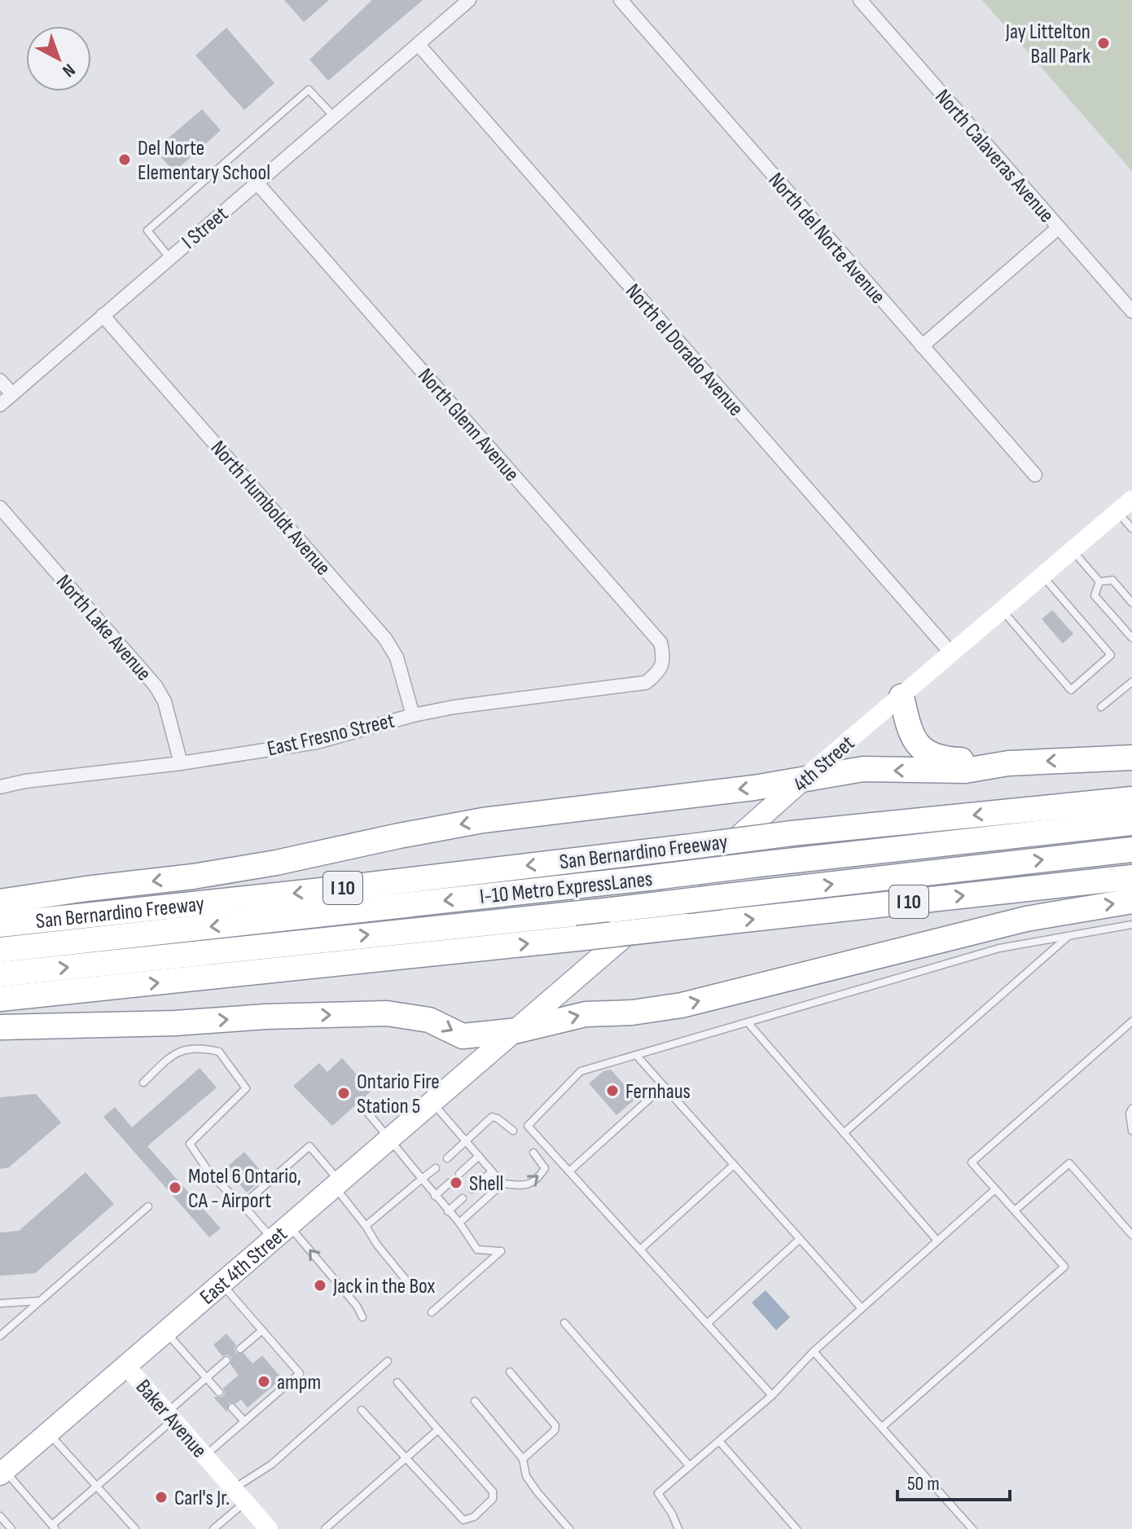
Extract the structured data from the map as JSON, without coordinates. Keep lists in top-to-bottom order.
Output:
{
  "streets": {
    "highway": ["San Bernardino Freeway", "I-10 Metro ExpressLanes", "I 10"],
    "main road": ["4th Street", "East 4th Street", "Baker Avenue"],
    "street": [
      "North Calaveras Avenue",
      "I Street",
      "North del Norte Avenue",
      "North el Dorado Avenue",
      "North Glenn Avenue",
      "North Humboldt Avenue",
      "North Lake Avenue",
      "East Fresno Street"
    ]
  },
  "crossings": [
    ["I Street", "North el Dorado Avenue"],
    ["I Street", "North Glenn Avenue"],
    ["I Street", "North Humboldt Avenue"],
    ["North el Dorado Avenue", "4th Street"],
    ["North Glenn Avenue", "East Fresno Street"],
    ["North Humboldt Avenue", "East Fresno Street"],
    ["North Lake Avenue", "East Fresno Street"],
    ["4th Street", "East 4th Street"],
    ["East 4th Street", "Baker Avenue"]
  ],
  "places": [
    "Jay Littelton Ball Park",
    "Del Norte Elementary School",
    "Fernhaus",
    "Ontario Fire Station 5",
    "Shell",
    "Motel 6 Ontario, CA - Airport",
    "Jack in the Box",
    "ampm",
    "Carl's Jr."
  ],
  "scale_bar": "50 m",
  "north": "bottom right"
}
